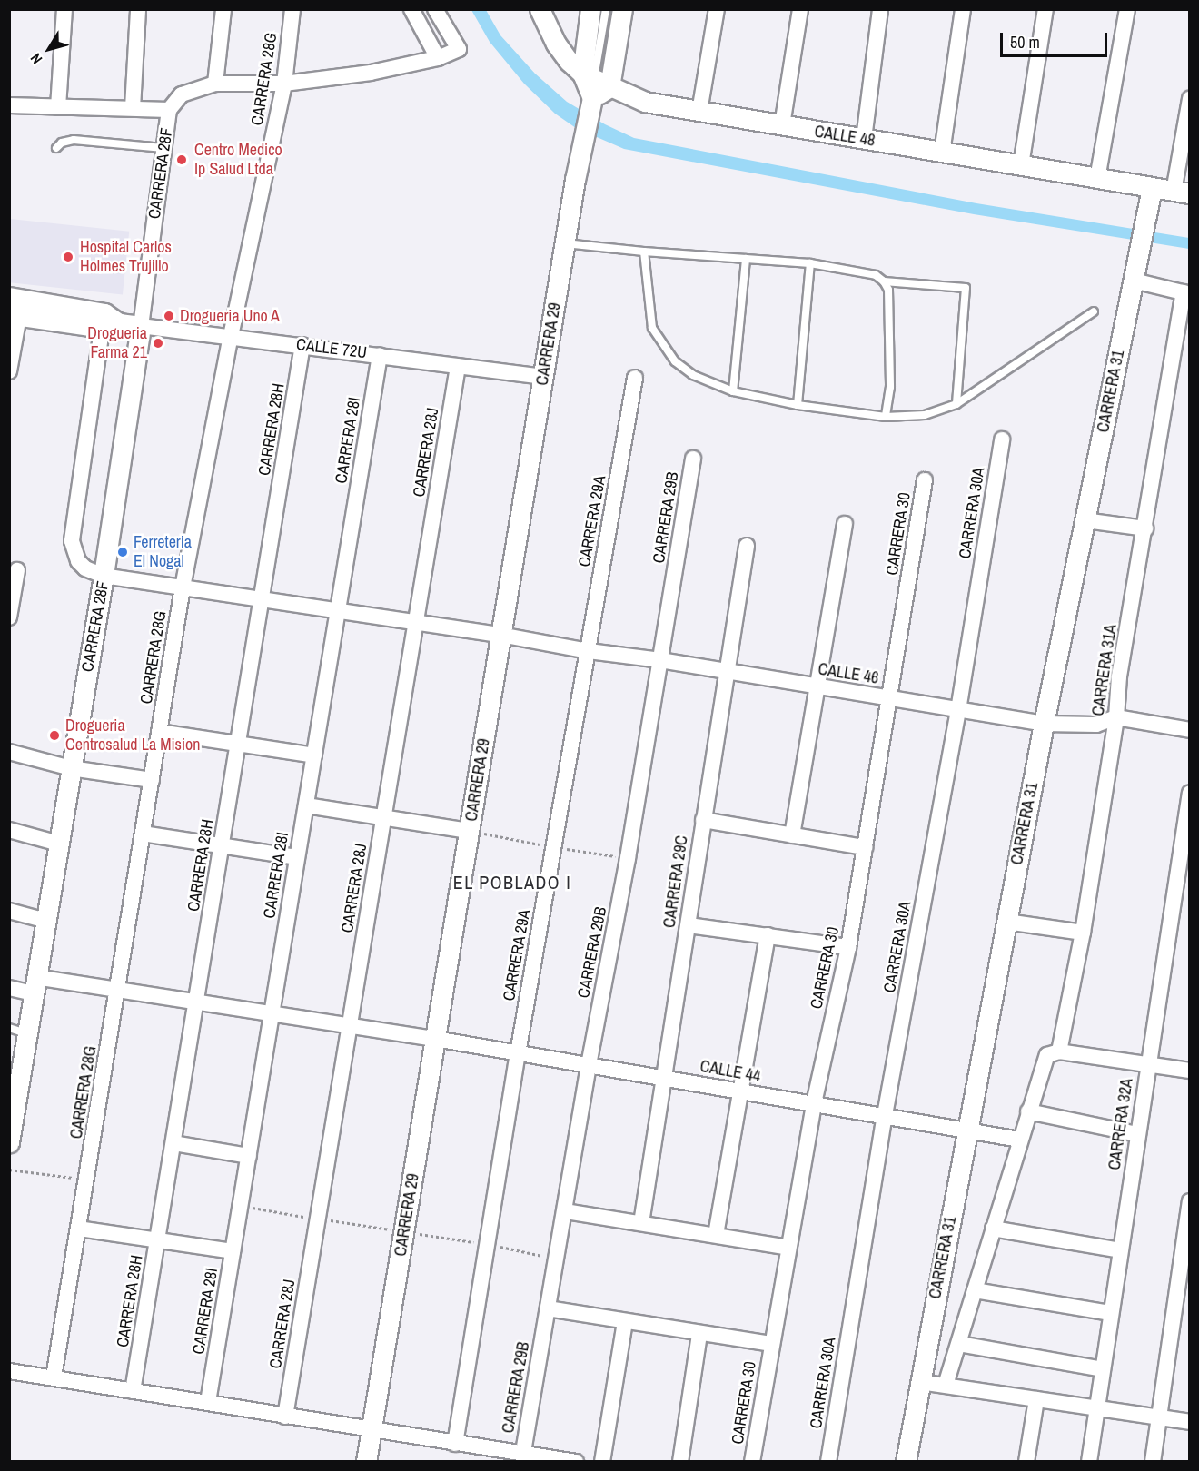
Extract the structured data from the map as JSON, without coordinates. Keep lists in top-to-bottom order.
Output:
{
  "streets": {
    "street": [
      "CARRERA 28G",
      "CALLE 48",
      "CARRERA 28F",
      "CARRERA 29",
      "CALLE 72U",
      "CARRERA 31",
      "CARRERA 28H",
      "CARRERA 28I",
      "CARRERA 28J",
      "CARRERA 30A",
      "CARRERA 29B",
      "CARRERA 29A",
      "CARRERA 30",
      "CARRERA 31A",
      "CALLE 46",
      "CARRERA 29C",
      "CALLE 44",
      "CARRERA 32A"
    ]
  },
  "crossings": [
    ["CARRERA 28G", "CALLE 72U"],
    ["CARRERA 28G", "CALLE 46"],
    ["CARRERA 28G", "CALLE 44"],
    ["CALLE 48", "CARRERA 29"],
    ["CALLE 48", "CARRERA 31"],
    ["CARRERA 28F", "CALLE 72U"],
    ["CARRERA 28F", "CALLE 46"],
    ["CARRERA 28F", "CALLE 44"],
    ["CARRERA 29", "CALLE 72U"],
    ["CARRERA 29", "CALLE 46"],
    ["CARRERA 29", "CALLE 44"],
    ["CALLE 72U", "CARRERA 28H"],
    ["CALLE 72U", "CARRERA 28I"],
    ["CALLE 72U", "CARRERA 28J"],
    ["CALLE 72U", "CALLE 46"],
    ["CARRERA 31", "CALLE 46"],
    ["CARRERA 31", "CALLE 44"],
    ["CARRERA 28H", "CALLE 46"],
    ["CARRERA 28H", "CALLE 44"],
    ["CARRERA 28I", "CALLE 46"],
    ["CARRERA 28I", "CALLE 44"],
    ["CARRERA 28J", "CALLE 46"],
    ["CARRERA 28J", "CALLE 44"],
    ["CARRERA 30A", "CALLE 46"],
    ["CARRERA 30A", "CALLE 44"],
    ["CARRERA 29B", "CALLE 46"],
    ["CARRERA 29B", "CALLE 44"],
    ["CARRERA 29A", "CALLE 46"],
    ["CARRERA 29A", "CALLE 44"],
    ["CARRERA 30", "CALLE 46"],
    ["CARRERA 30", "CALLE 44"],
    ["CARRERA 31A", "CALLE 46"],
    ["CARRERA 31A", "CALLE 44"],
    ["CALLE 46", "CARRERA 29C"],
    ["CARRERA 29C", "CALLE 44"]
  ],
  "districts": ["EL POBLADO I"],
  "places": [
    "Centro Medico Ip Salud Ltda",
    "Hospital Carlos Holmes Trujillo",
    "Drogueria Uno A",
    "Drogueria Farma 21",
    "Ferreteria El Nogal",
    "Drogueria Centrosalud La Mision"
  ],
  "scale_bar": "50 m",
  "north": "bottom left"
}
